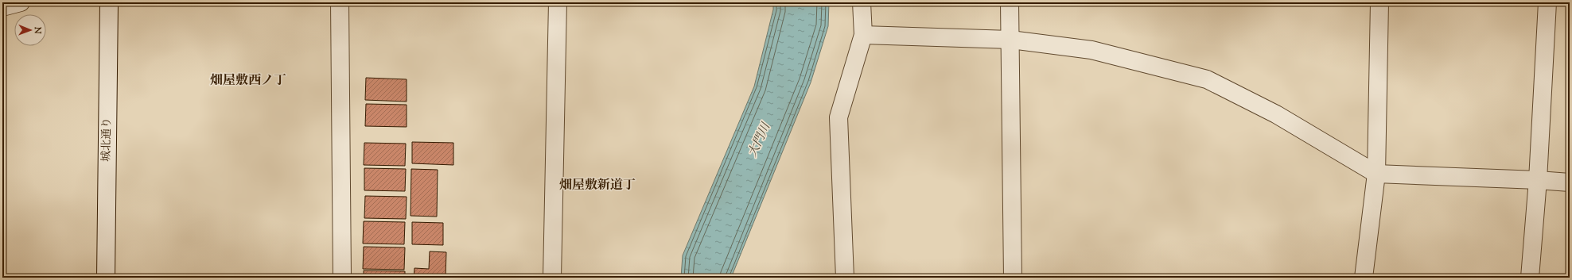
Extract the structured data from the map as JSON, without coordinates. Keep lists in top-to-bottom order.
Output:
{
  "streets": {
    "street": ["城北通り"]
  },
  "districts": ["畑屋敷西ノ丁", "畑屋敷新道丁"],
  "water": ["大門川"],
  "north": "right"
}
